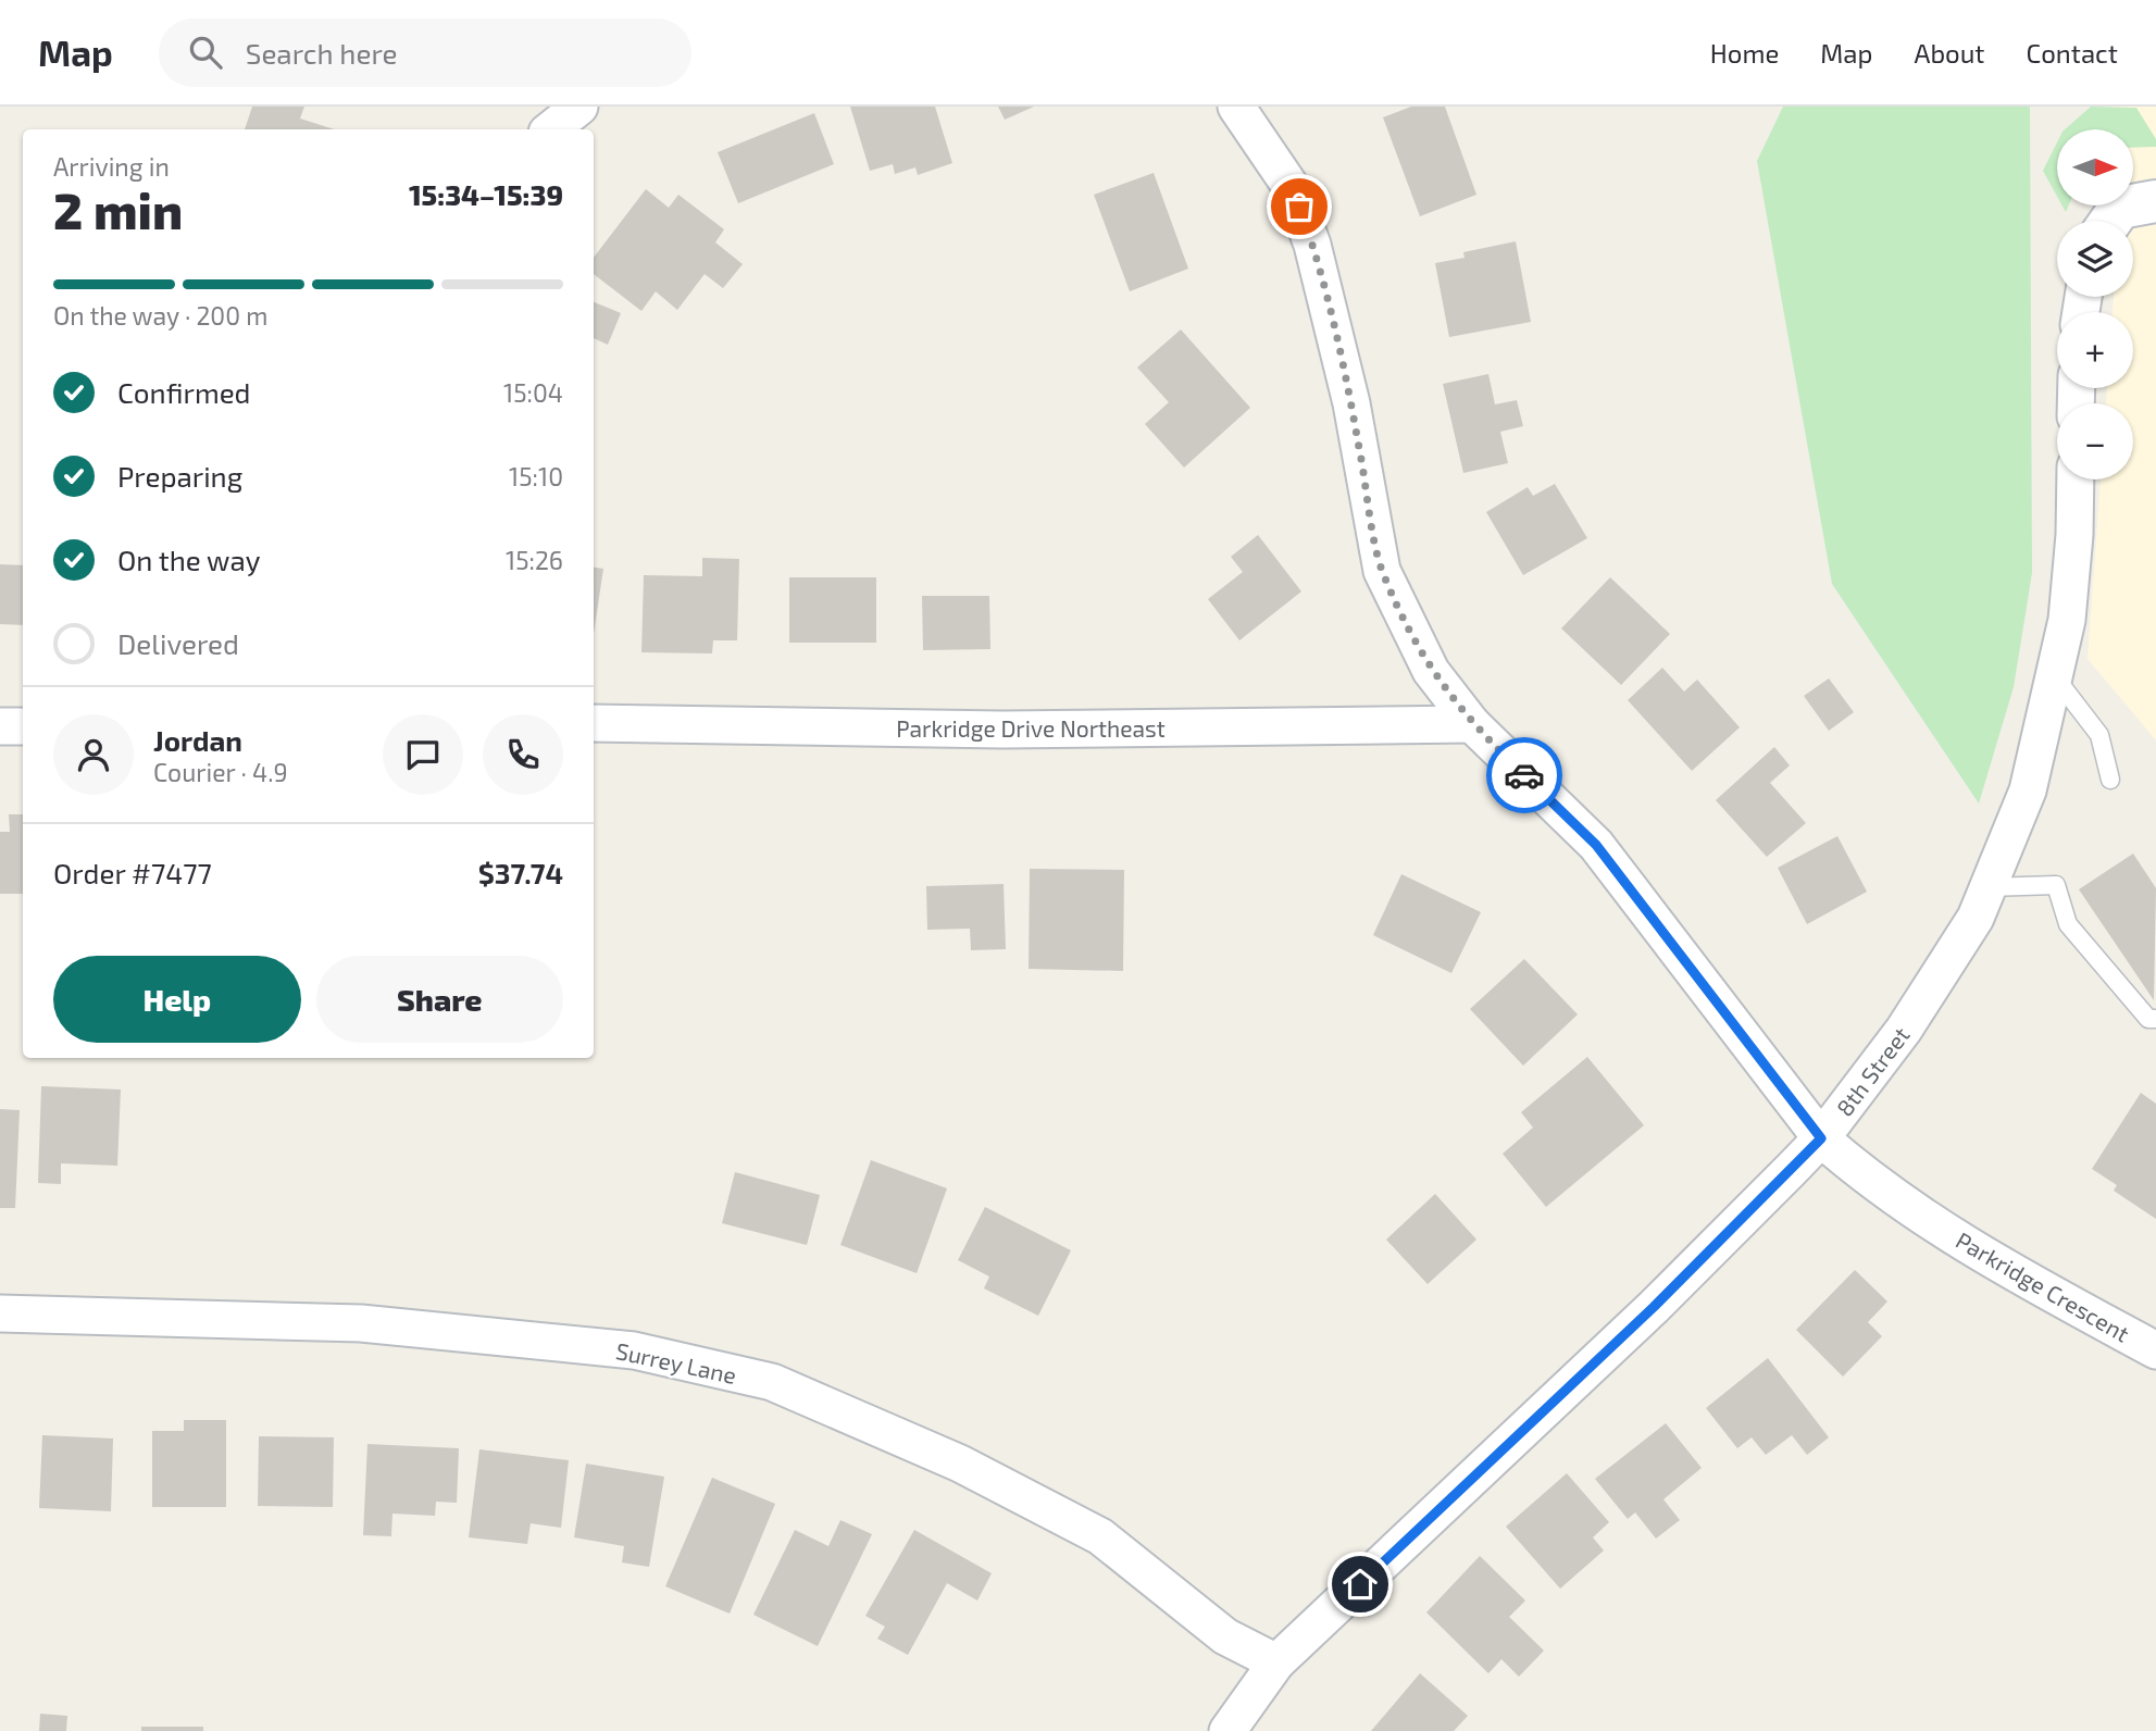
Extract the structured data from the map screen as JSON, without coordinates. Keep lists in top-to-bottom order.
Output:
{
  "streets": {
    "street": [
      "Parkridge Drive Northeast",
      "8th Street",
      "Parkridge Crescent",
      "Surrey Lane"
    ]
  },
  "crossings": [
    ["Parkridge Drive Northeast", "Parkridge Crescent"],
    ["8th Street", "Parkridge Crescent"],
    ["8th Street", "Surrey Lane"]
  ],
  "north": "right",
  "page": {
    "header": "Map",
    "search": "Search here",
    "nav": [
      "Home",
      "Map",
      "About",
      "Contact"
    ],
    "map_buttons": ["+", "−"],
    "heading": ["2 min", "Arriving in", "15:34–15:39"],
    "panel": [
      "Jordan",
      "Courier · 4.9",
      "Order #7477",
      "$37.74"
    ],
    "bar": "On the way · 200 m",
    "list": [
      ["Confirmed", "15:04"],
      ["Preparing", "15:10"],
      ["On the way", "15:26"],
      "Delivered"
    ],
    "buttons": ["Help", "Share"]
  }
}
